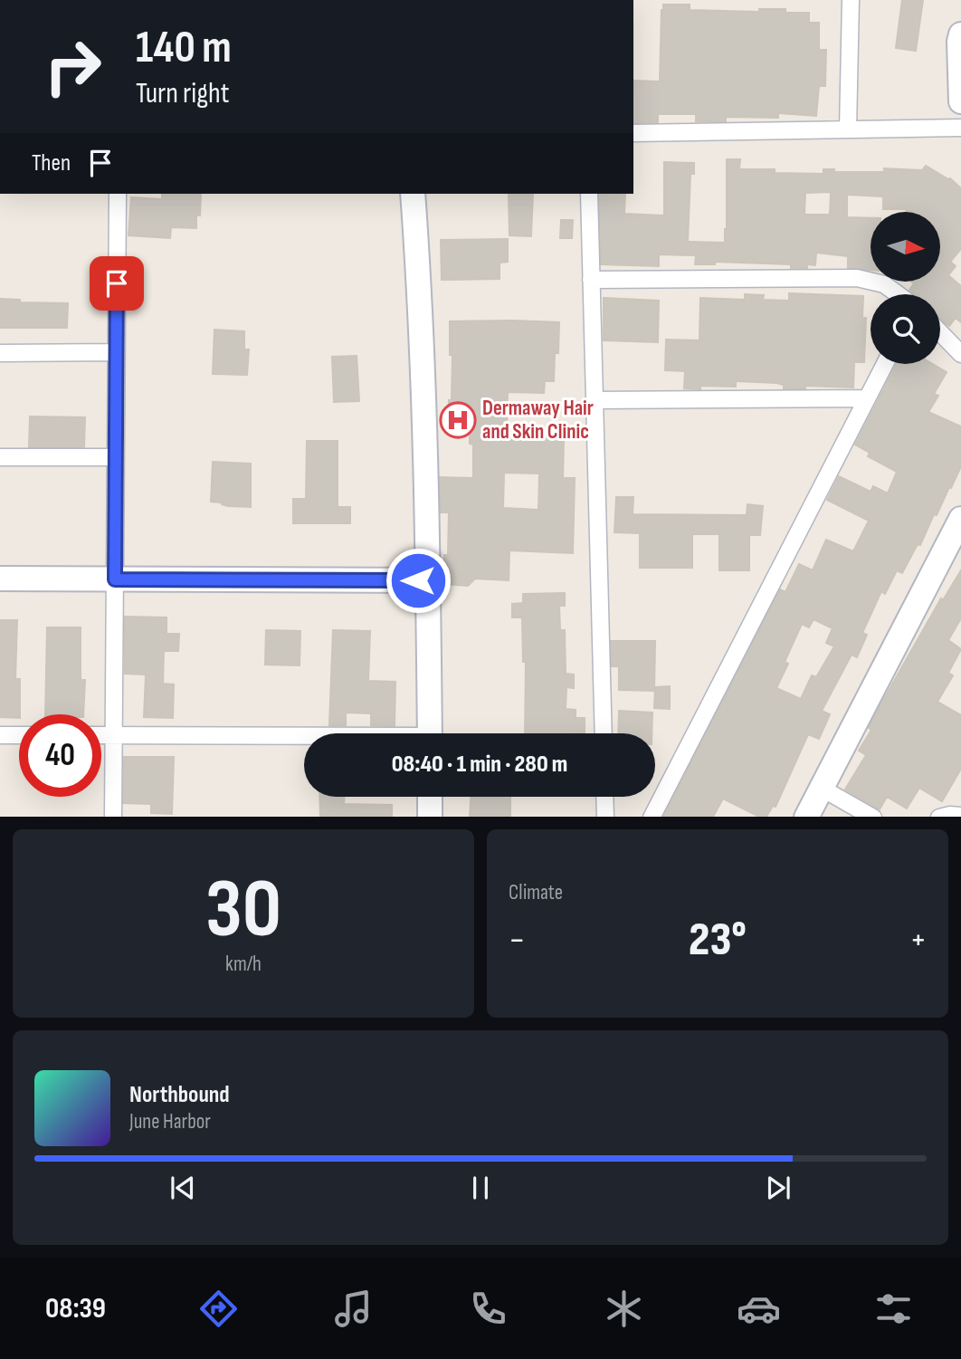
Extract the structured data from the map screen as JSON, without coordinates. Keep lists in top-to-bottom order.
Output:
{
  "places": {
    "hospital": ["Dermaway Hair and Skin Clinic"]
  },
  "north": "right",
  "page": {
    "turn": ["140 m", "Turn right"],
    "then": "Then",
    "limit": "40",
    "trip": "08:40 · 1 min · 280 m",
    "tile": [
      ["30", "km/h"],
      "Climate"
    ],
    "heat": ["−", "23°", "+"],
    "song": ["Northbound", "June Harbor"],
    "tabs": "08:39"
  }
}
